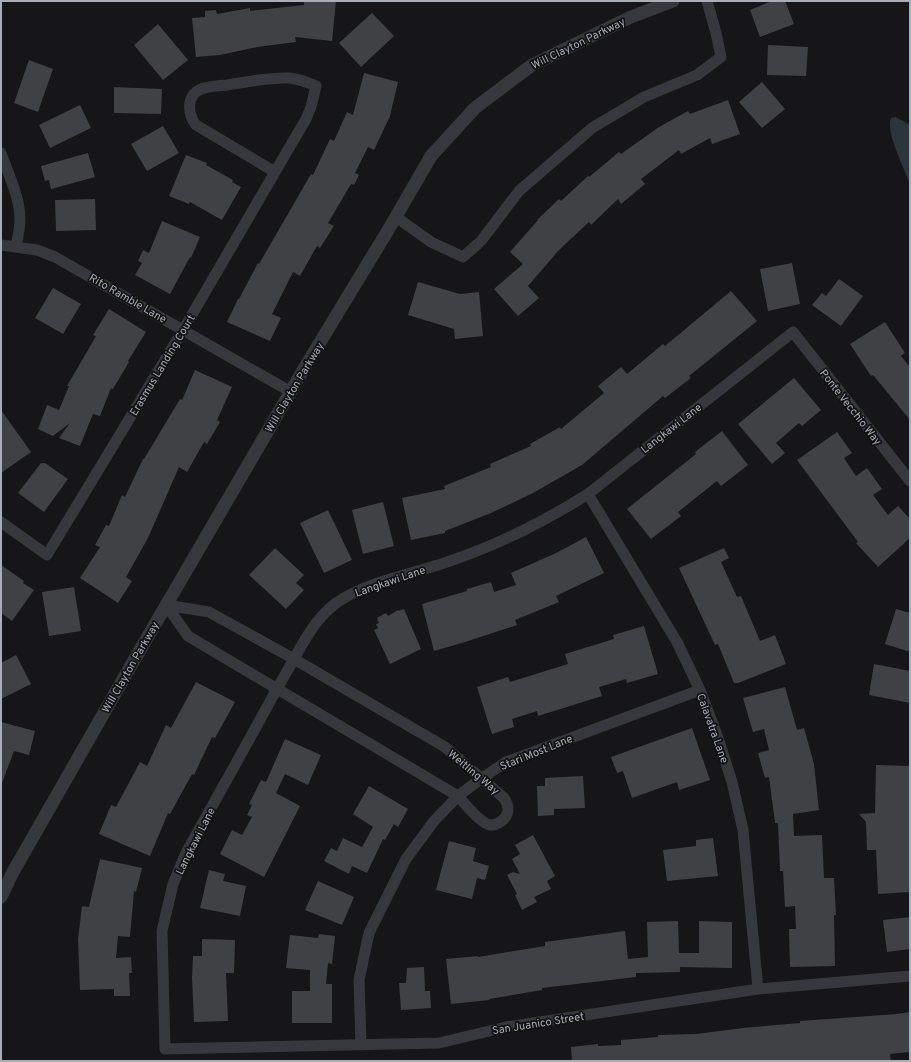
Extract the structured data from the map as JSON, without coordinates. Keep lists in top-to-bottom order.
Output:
{
  "streets": {
    "street": [
      "Will Clayton Parkway",
      "Rito Ramble Lane",
      "Erasmus Landing Court",
      "Ponte Vecchio Way",
      "Langkawi Lane",
      "Calavatra Lane",
      "Stari Most Lane",
      "Weitling Way",
      "San Juanico Street"
    ]
  },
  "crossings": [
    ["Will Clayton Parkway", "Rito Ramble Lane"],
    ["Will Clayton Parkway", "Weitling Way"],
    ["Rito Ramble Lane", "Erasmus Landing Court"],
    ["Ponte Vecchio Way", "Langkawi Lane"],
    ["Langkawi Lane", "Calavatra Lane"],
    ["Langkawi Lane", "Weitling Way"],
    ["Langkawi Lane", "San Juanico Street"],
    ["Calavatra Lane", "Stari Most Lane"],
    ["Calavatra Lane", "San Juanico Street"],
    ["Stari Most Lane", "Weitling Way"],
    ["Stari Most Lane", "San Juanico Street"]
  ]
}
